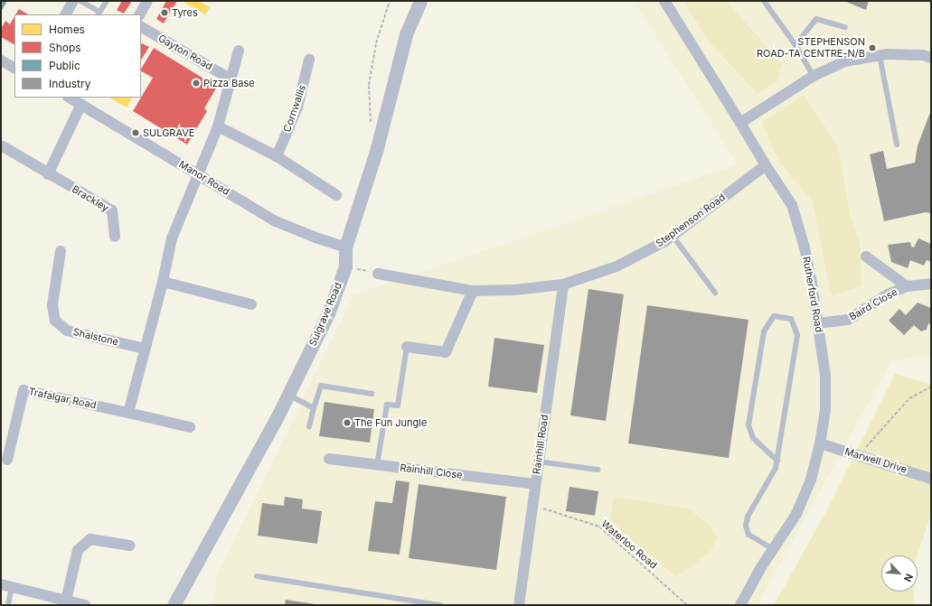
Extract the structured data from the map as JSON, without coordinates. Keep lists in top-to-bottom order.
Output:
{
  "streets": {
    "street": [
      "Gayton Road",
      "Cornwallis",
      "Manor Road",
      "Brackley",
      "Stephenson Road",
      "Rutherford Road",
      "Baird Close",
      "Sulgrave Road",
      "Shalstone",
      "Trafalgar Road",
      "Rainhill Road",
      "Marwell Drive",
      "Rainhill Close"
    ],
    "path": ["Waterloo Road"]
  },
  "crossings": [
    ["Manor Road", "Sulgrave Road"],
    ["Stephenson Road", "Rutherford Road"],
    ["Stephenson Road", "Rainhill Road"],
    ["Rutherford Road", "Baird Close"],
    ["Rutherford Road", "Marwell Drive"],
    ["Rainhill Road", "Rainhill Close"],
    ["Rainhill Road", "Waterloo Road"]
  ],
  "places": [
    "Tyres",
    "STEPHENSON ROAD-TA CENTRE-N/B",
    "Pizza Base",
    "SULGRAVE",
    "The Fun Jungle"
  ],
  "legend": [
    "Homes",
    "Shops",
    "Public",
    "Industry"
  ],
  "north": "bottom right"
}
